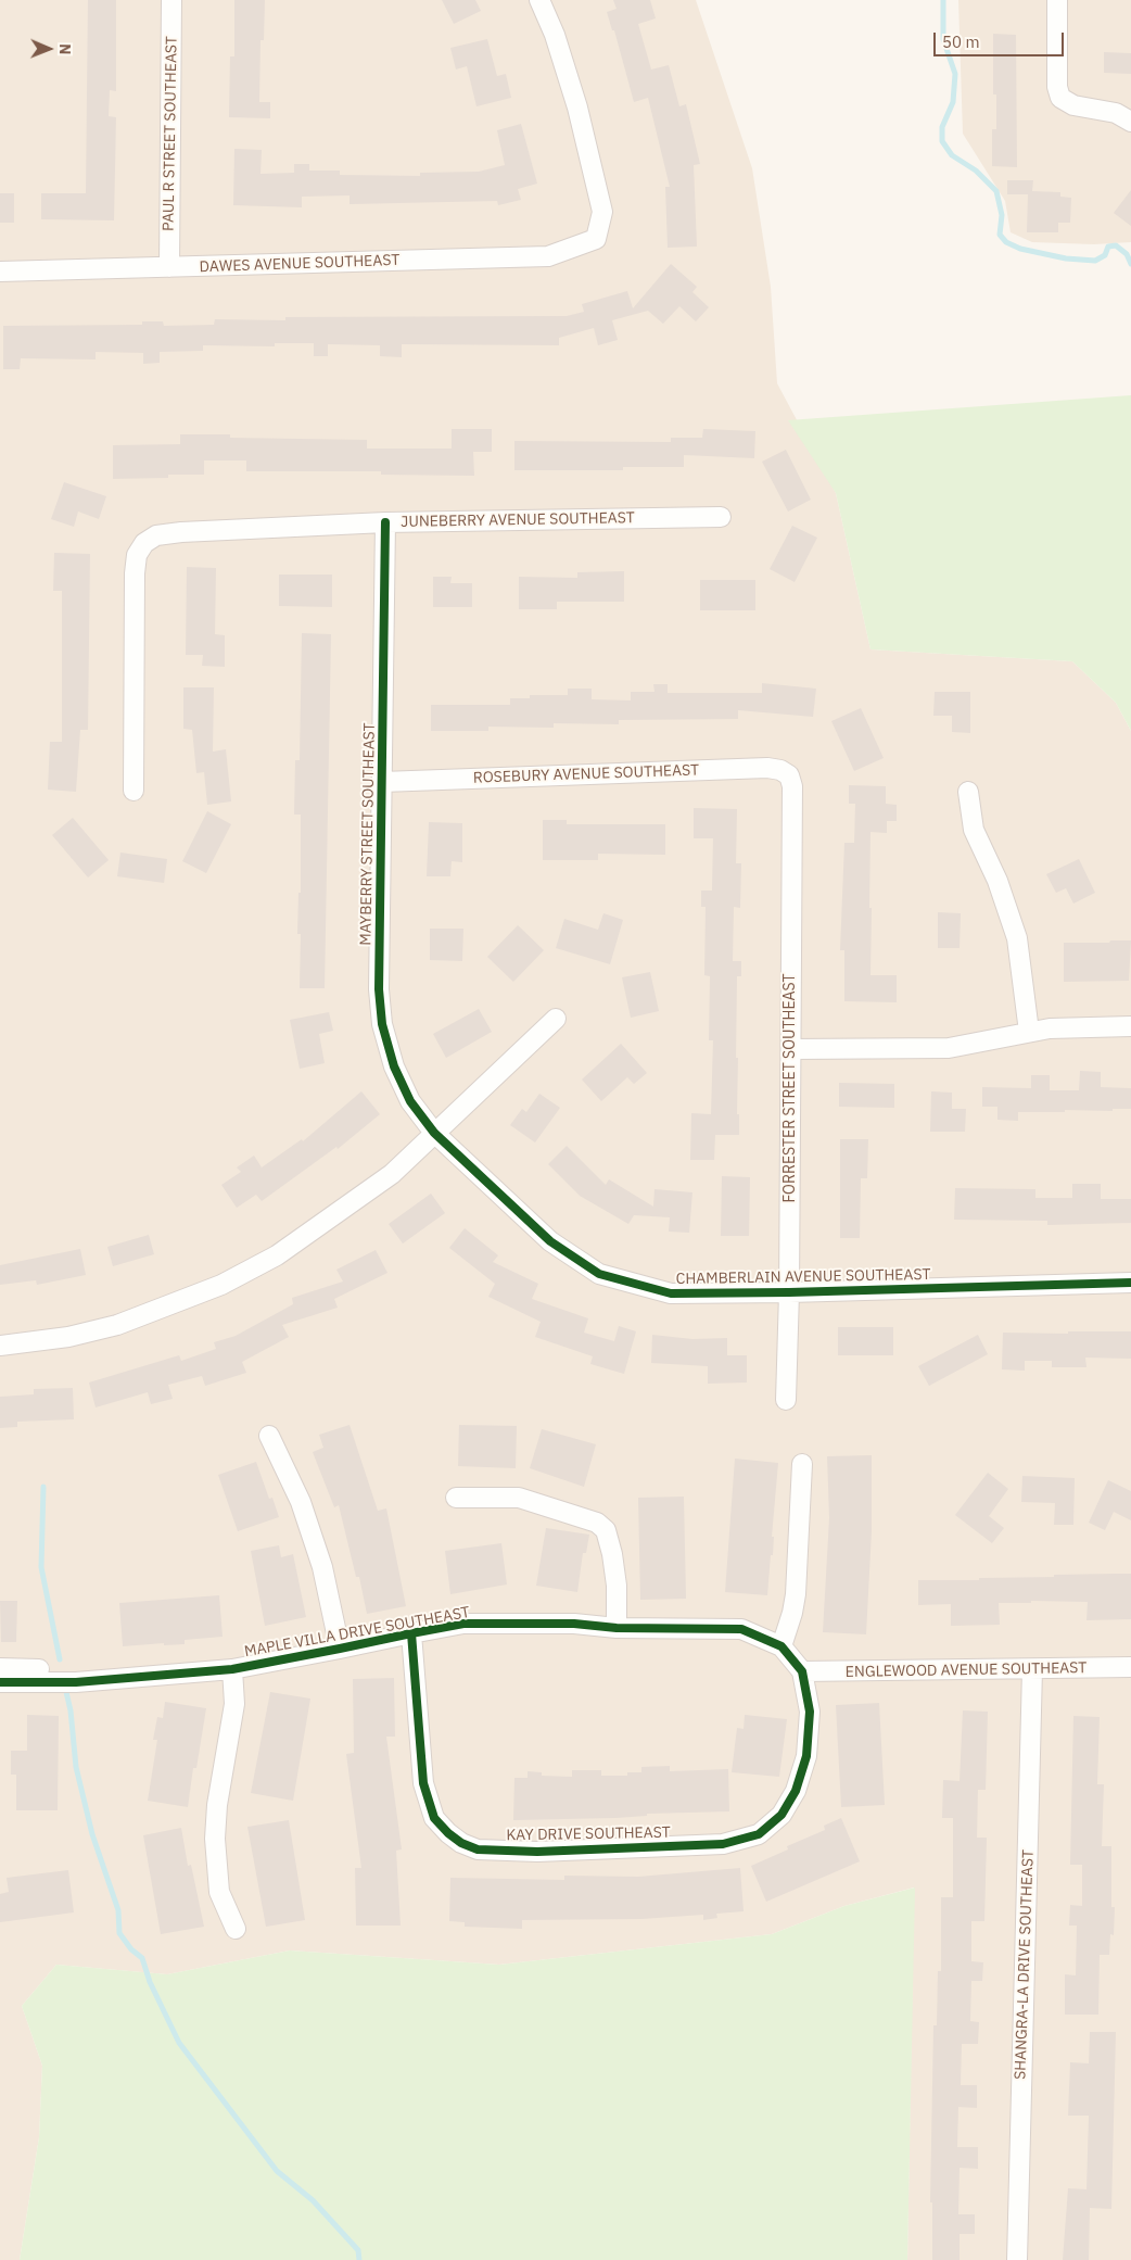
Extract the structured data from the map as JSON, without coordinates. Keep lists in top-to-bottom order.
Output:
{
  "streets": {
    "street": [
      "PAUL R STREET SOUTHEAST",
      "DAWES AVENUE SOUTHEAST",
      "JUNEBERRY AVENUE SOUTHEAST",
      "ROSEBURY AVENUE SOUTHEAST",
      "MAYBERRY STREET SOUTHEAST",
      "FORRESTER STREET SOUTHEAST",
      "CHAMBERLAIN AVENUE SOUTHEAST",
      "MAPLE VILLA DRIVE SOUTHEAST",
      "ENGLEWOOD AVENUE SOUTHEAST",
      "KAY DRIVE SOUTHEAST",
      "SHANGRA-LA DRIVE SOUTHEAST"
    ]
  },
  "crossings": [
    ["PAUL R STREET SOUTHEAST", "DAWES AVENUE SOUTHEAST"],
    ["JUNEBERRY AVENUE SOUTHEAST", "MAYBERRY STREET SOUTHEAST"],
    ["ROSEBURY AVENUE SOUTHEAST", "MAYBERRY STREET SOUTHEAST"],
    ["ROSEBURY AVENUE SOUTHEAST", "FORRESTER STREET SOUTHEAST"],
    ["MAYBERRY STREET SOUTHEAST", "CHAMBERLAIN AVENUE SOUTHEAST"],
    ["FORRESTER STREET SOUTHEAST", "CHAMBERLAIN AVENUE SOUTHEAST"],
    ["MAPLE VILLA DRIVE SOUTHEAST", "ENGLEWOOD AVENUE SOUTHEAST"],
    ["MAPLE VILLA DRIVE SOUTHEAST", "KAY DRIVE SOUTHEAST"],
    ["ENGLEWOOD AVENUE SOUTHEAST", "KAY DRIVE SOUTHEAST"],
    ["ENGLEWOOD AVENUE SOUTHEAST", "SHANGRA-LA DRIVE SOUTHEAST"]
  ],
  "scale_bar": "50 m",
  "north": "right"
}
